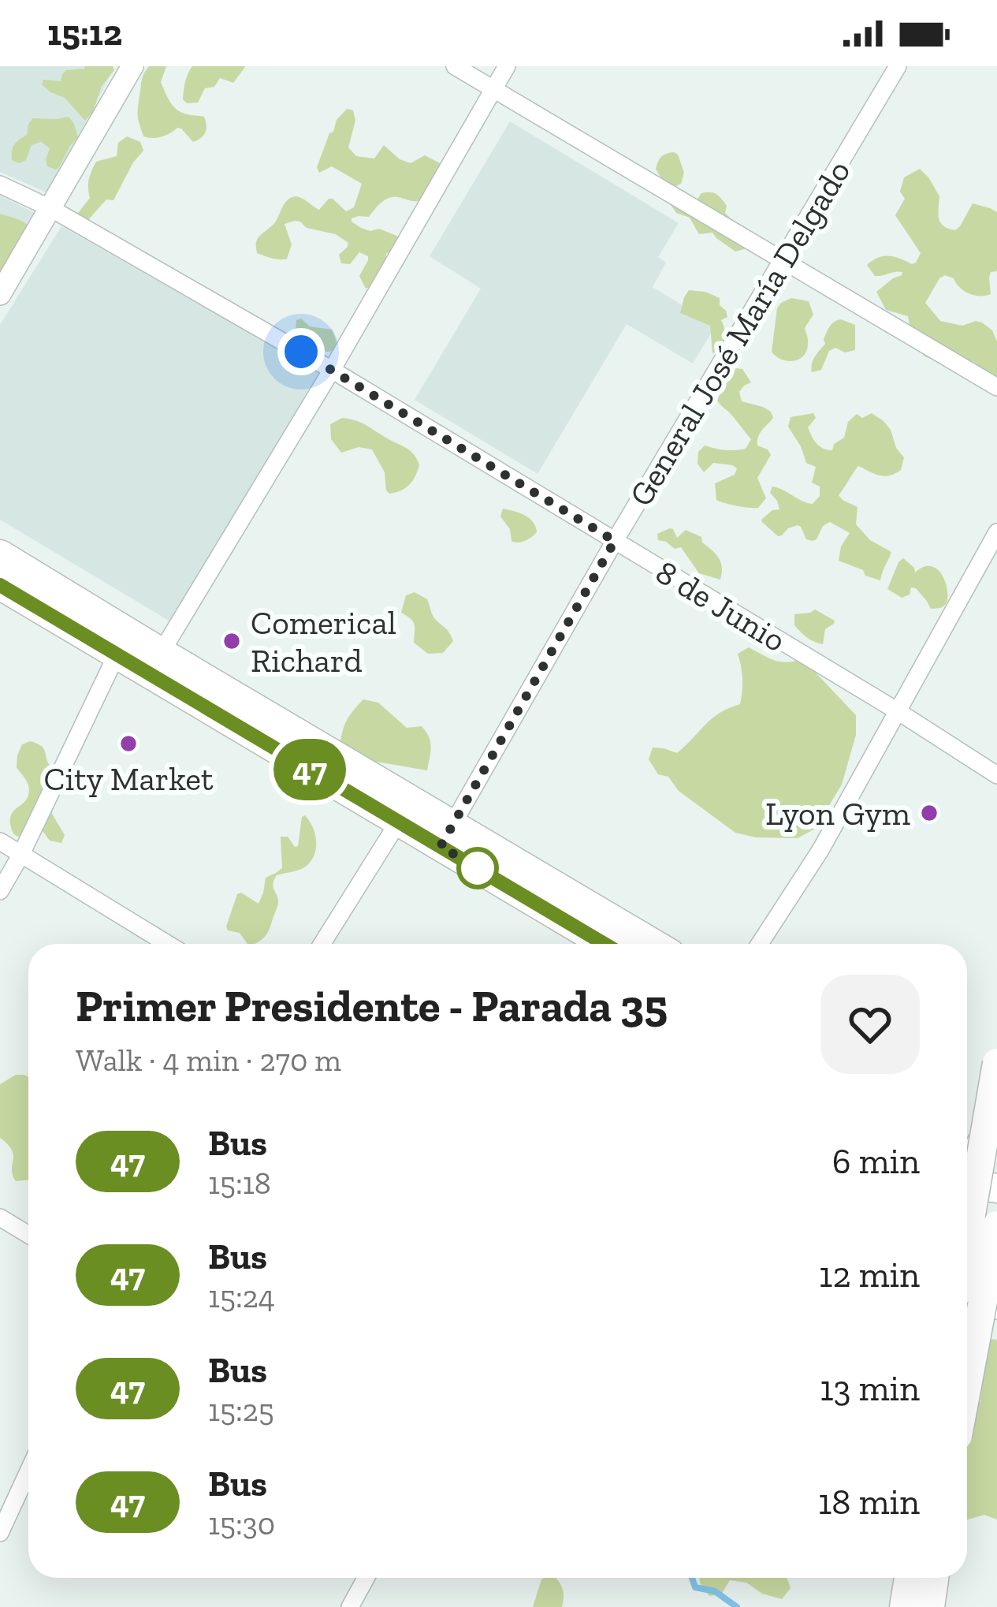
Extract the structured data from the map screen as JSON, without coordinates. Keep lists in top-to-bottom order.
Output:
{
  "streets": {
    "street": ["General José María Delgado", "8 de Junio"]
  },
  "crossings": [
    ["General José María Delgado", "8 de Junio"]
  ],
  "places": ["Comerical Richard", "City Market", "Lyon Gym"],
  "lines": ["bus line 47"],
  "page": {
    "status": "15:12",
    "on_map": "47",
    "heading": ["Primer Presidente - Parada 35", "Walk · 4 min · 270 m"],
    "list": [
      {
        "mark": "47",
        "name": "Bus",
        "note": "15:18",
        "value": "6 min"
      },
      {
        "mark": "47",
        "name": "Bus",
        "note": "15:24",
        "value": "12 min"
      },
      {
        "mark": "47",
        "name": "Bus",
        "note": "15:25",
        "value": "13 min"
      },
      {
        "mark": "47",
        "name": "Bus",
        "note": "15:30",
        "value": "18 min"
      }
    ]
  }
}
